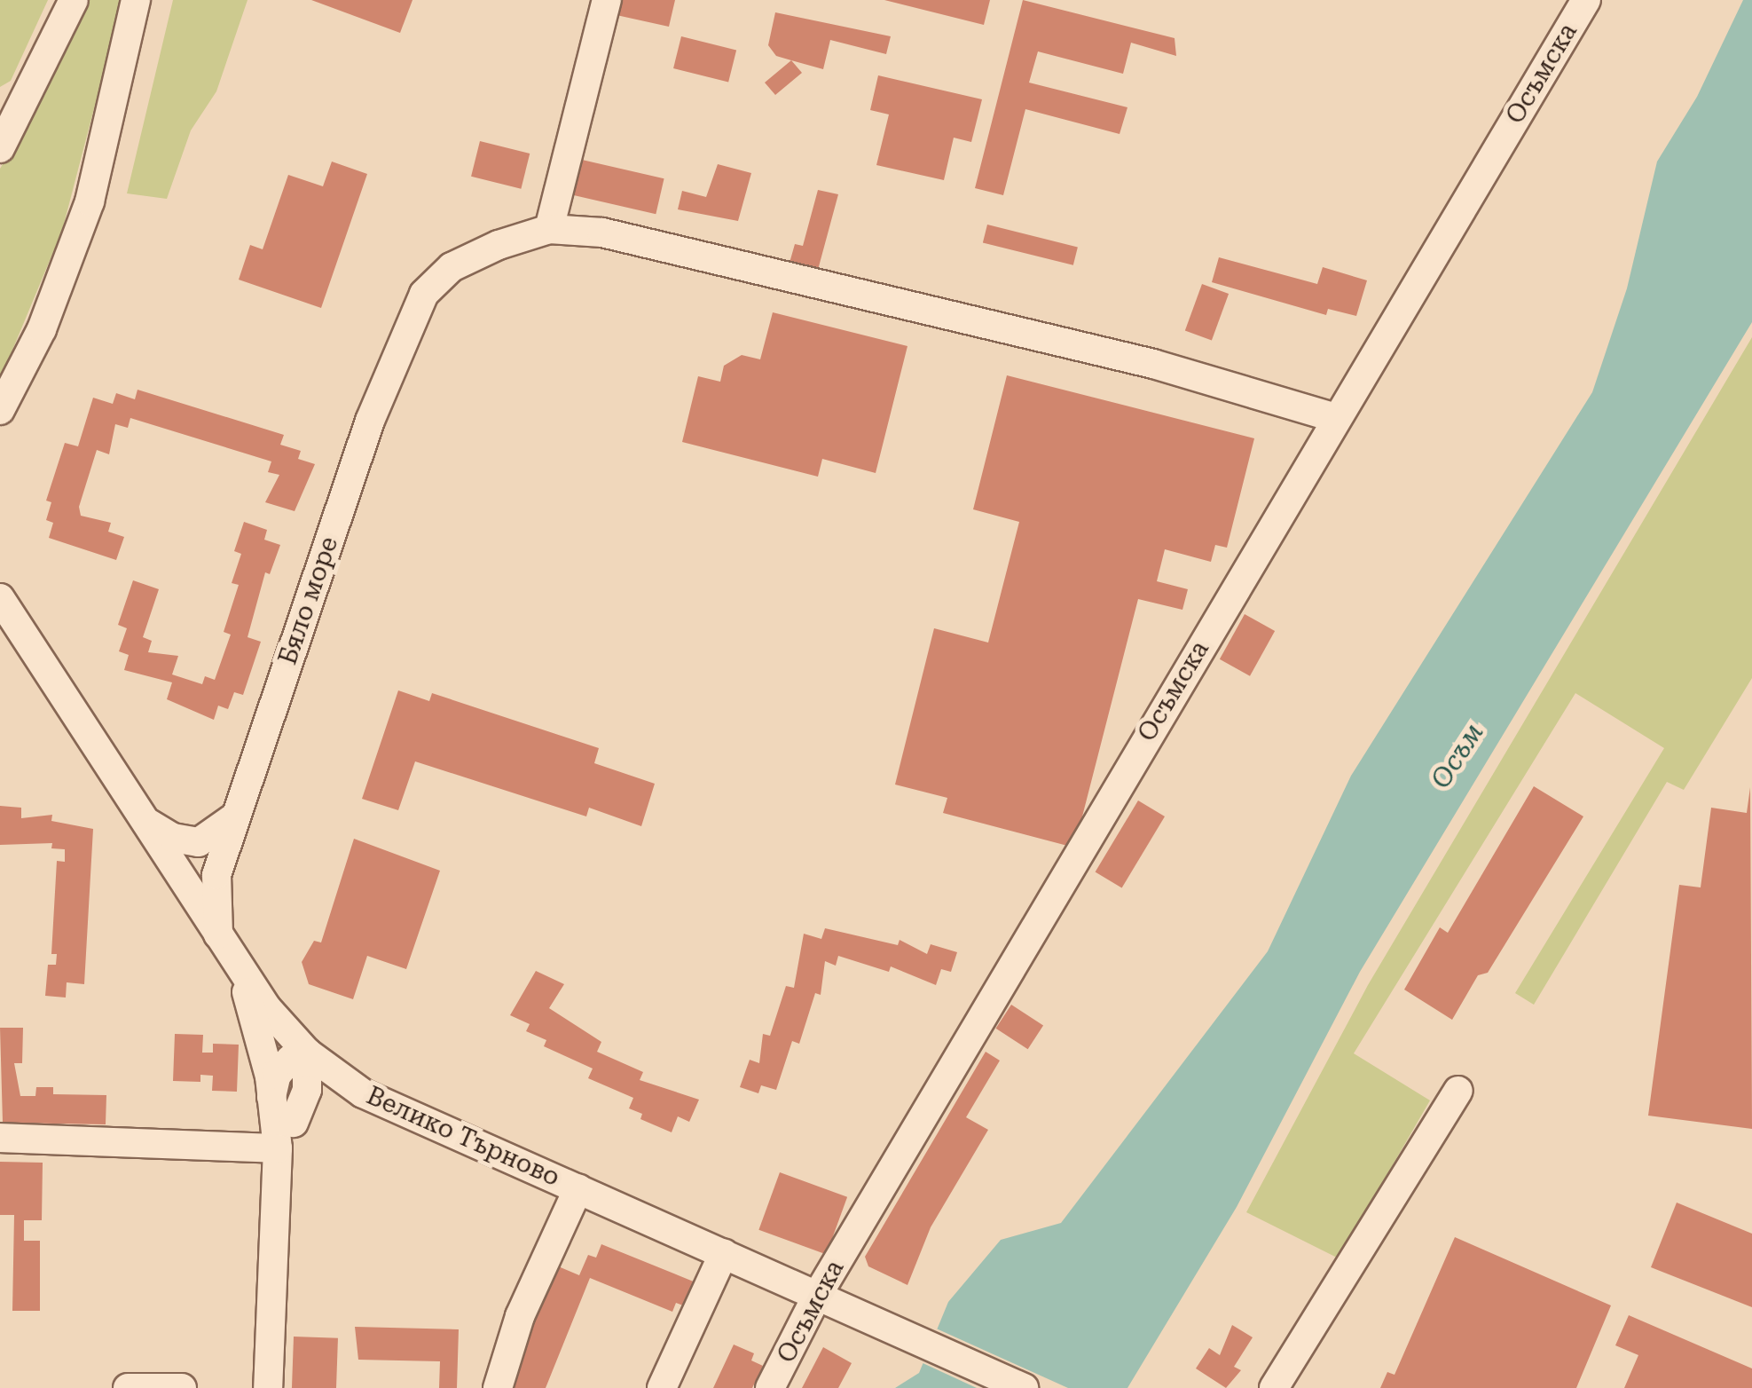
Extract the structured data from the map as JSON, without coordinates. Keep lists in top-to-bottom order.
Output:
{
  "streets": {
    "street": ["Осъмска", "Бяло море", "Велико Търново"]
  },
  "crossings": [
    ["Осъмска", "Велико Търново"],
    ["Бяло море", "Велико Търново"]
  ],
  "water": ["Осъм"]
}
